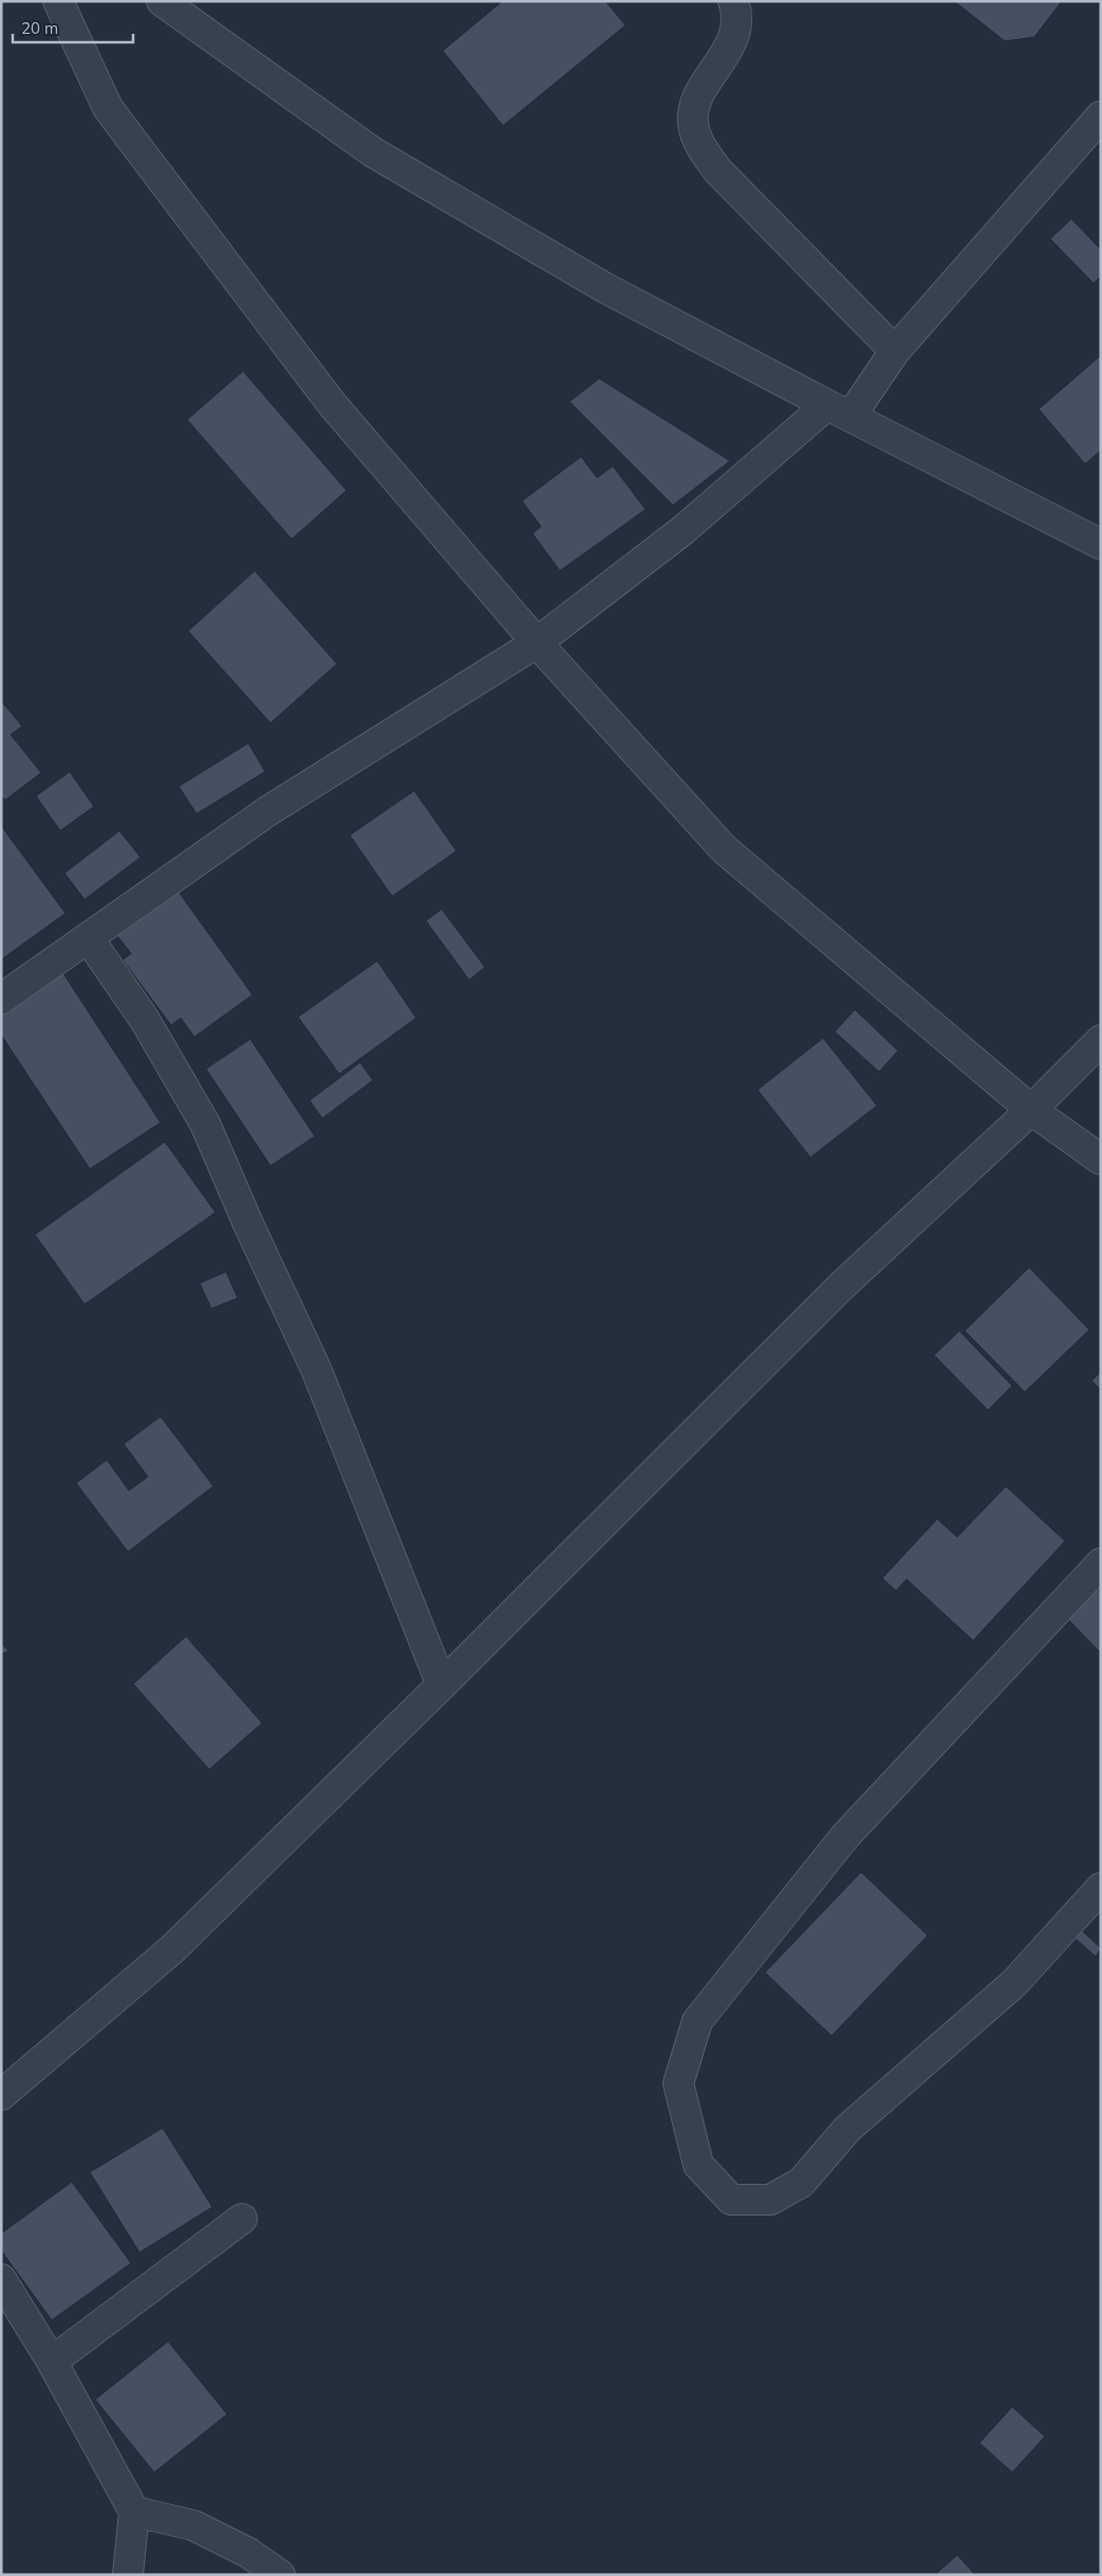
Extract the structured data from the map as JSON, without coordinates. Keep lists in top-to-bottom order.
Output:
{
  "scale_bar": "20 m"
}
